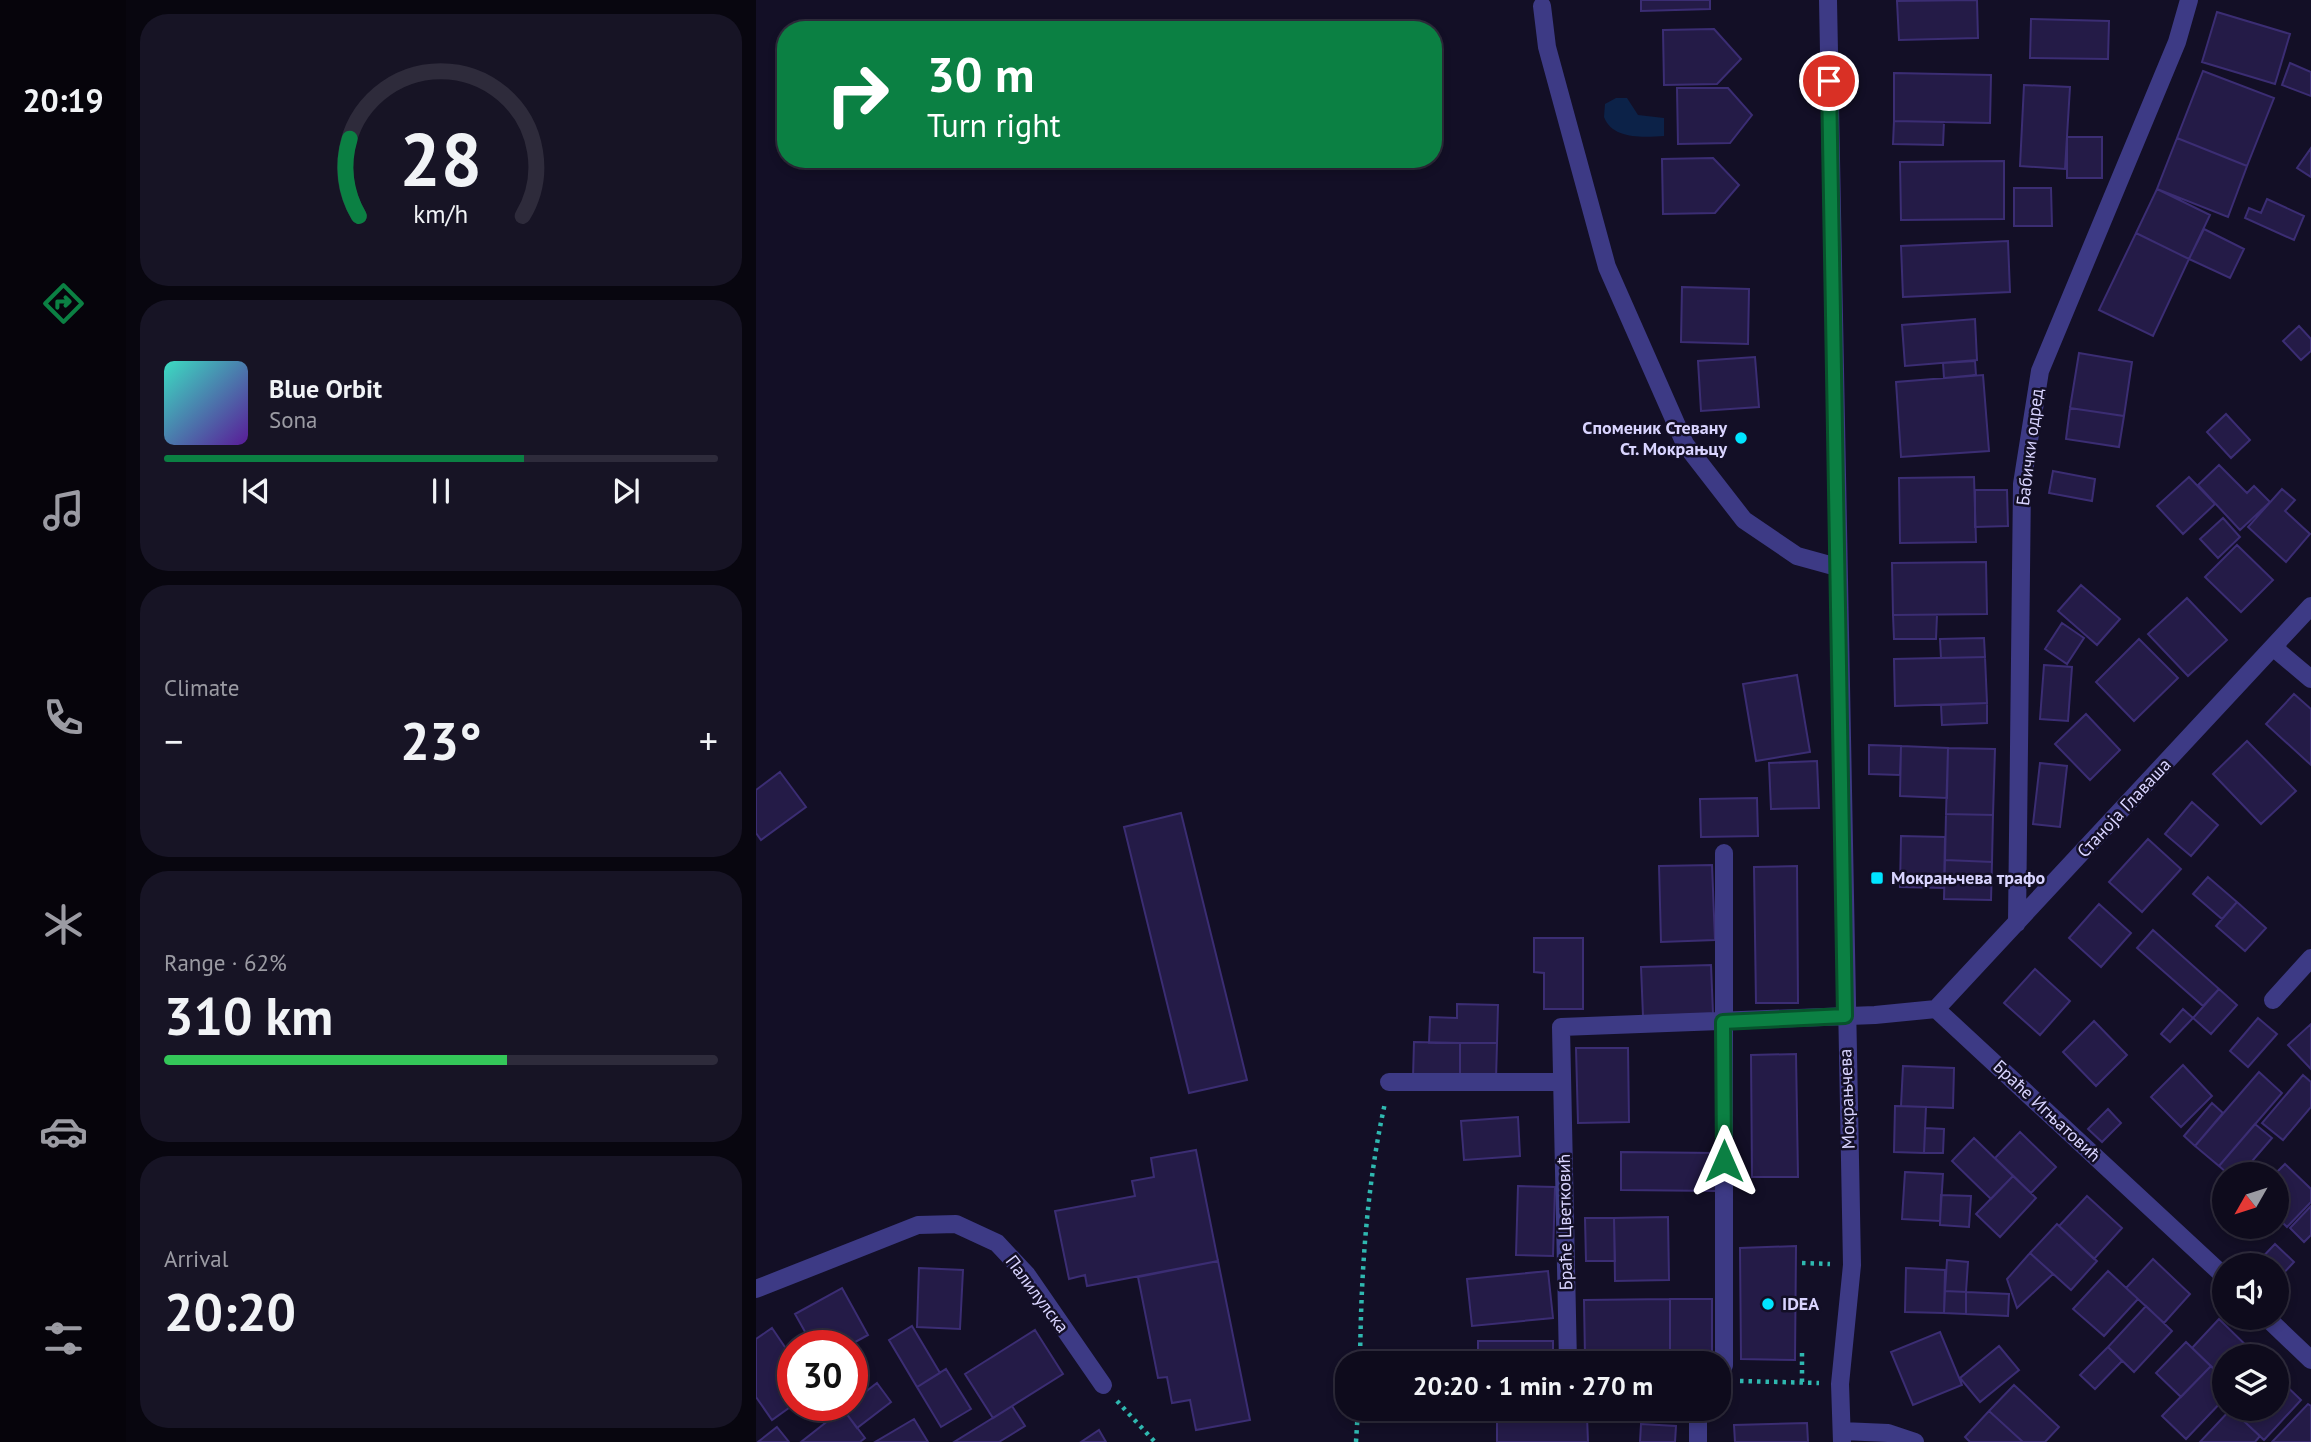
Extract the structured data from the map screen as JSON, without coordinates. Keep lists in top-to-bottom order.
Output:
{
  "streets": {
    "street": [
      "Бабички одред",
      "Станоја Главаша",
      "Мокрањчева",
      "Браће Игњатовић",
      "Браће Цветковић",
      "Палилулска"
    ]
  },
  "crossings": [
    ["Бабички одред", "Станоја Главаша"],
    ["Станоја Главаша", "Браће Игњатовић"]
  ],
  "places": {
    "other": ["Споменик Стевану Ст. Мокрањцу", "IDEA"],
    "transit": ["Мокрањчева трафо"]
  },
  "north": "bottom left",
  "page": {
    "tabs": "20:19",
    "turn": ["30 m", "Turn right"],
    "song": ["Blue Orbit", "Sona"],
    "tile": [
      "Climate",
      ["Range · 62%", "310 km"],
      ["Arrival", "20:20"]
    ],
    "heat": ["−", "23°", "+"],
    "limit": "30",
    "trip": "20:20 · 1 min · 270 m",
    "gauge": ["28", "km/h"]
  }
}
